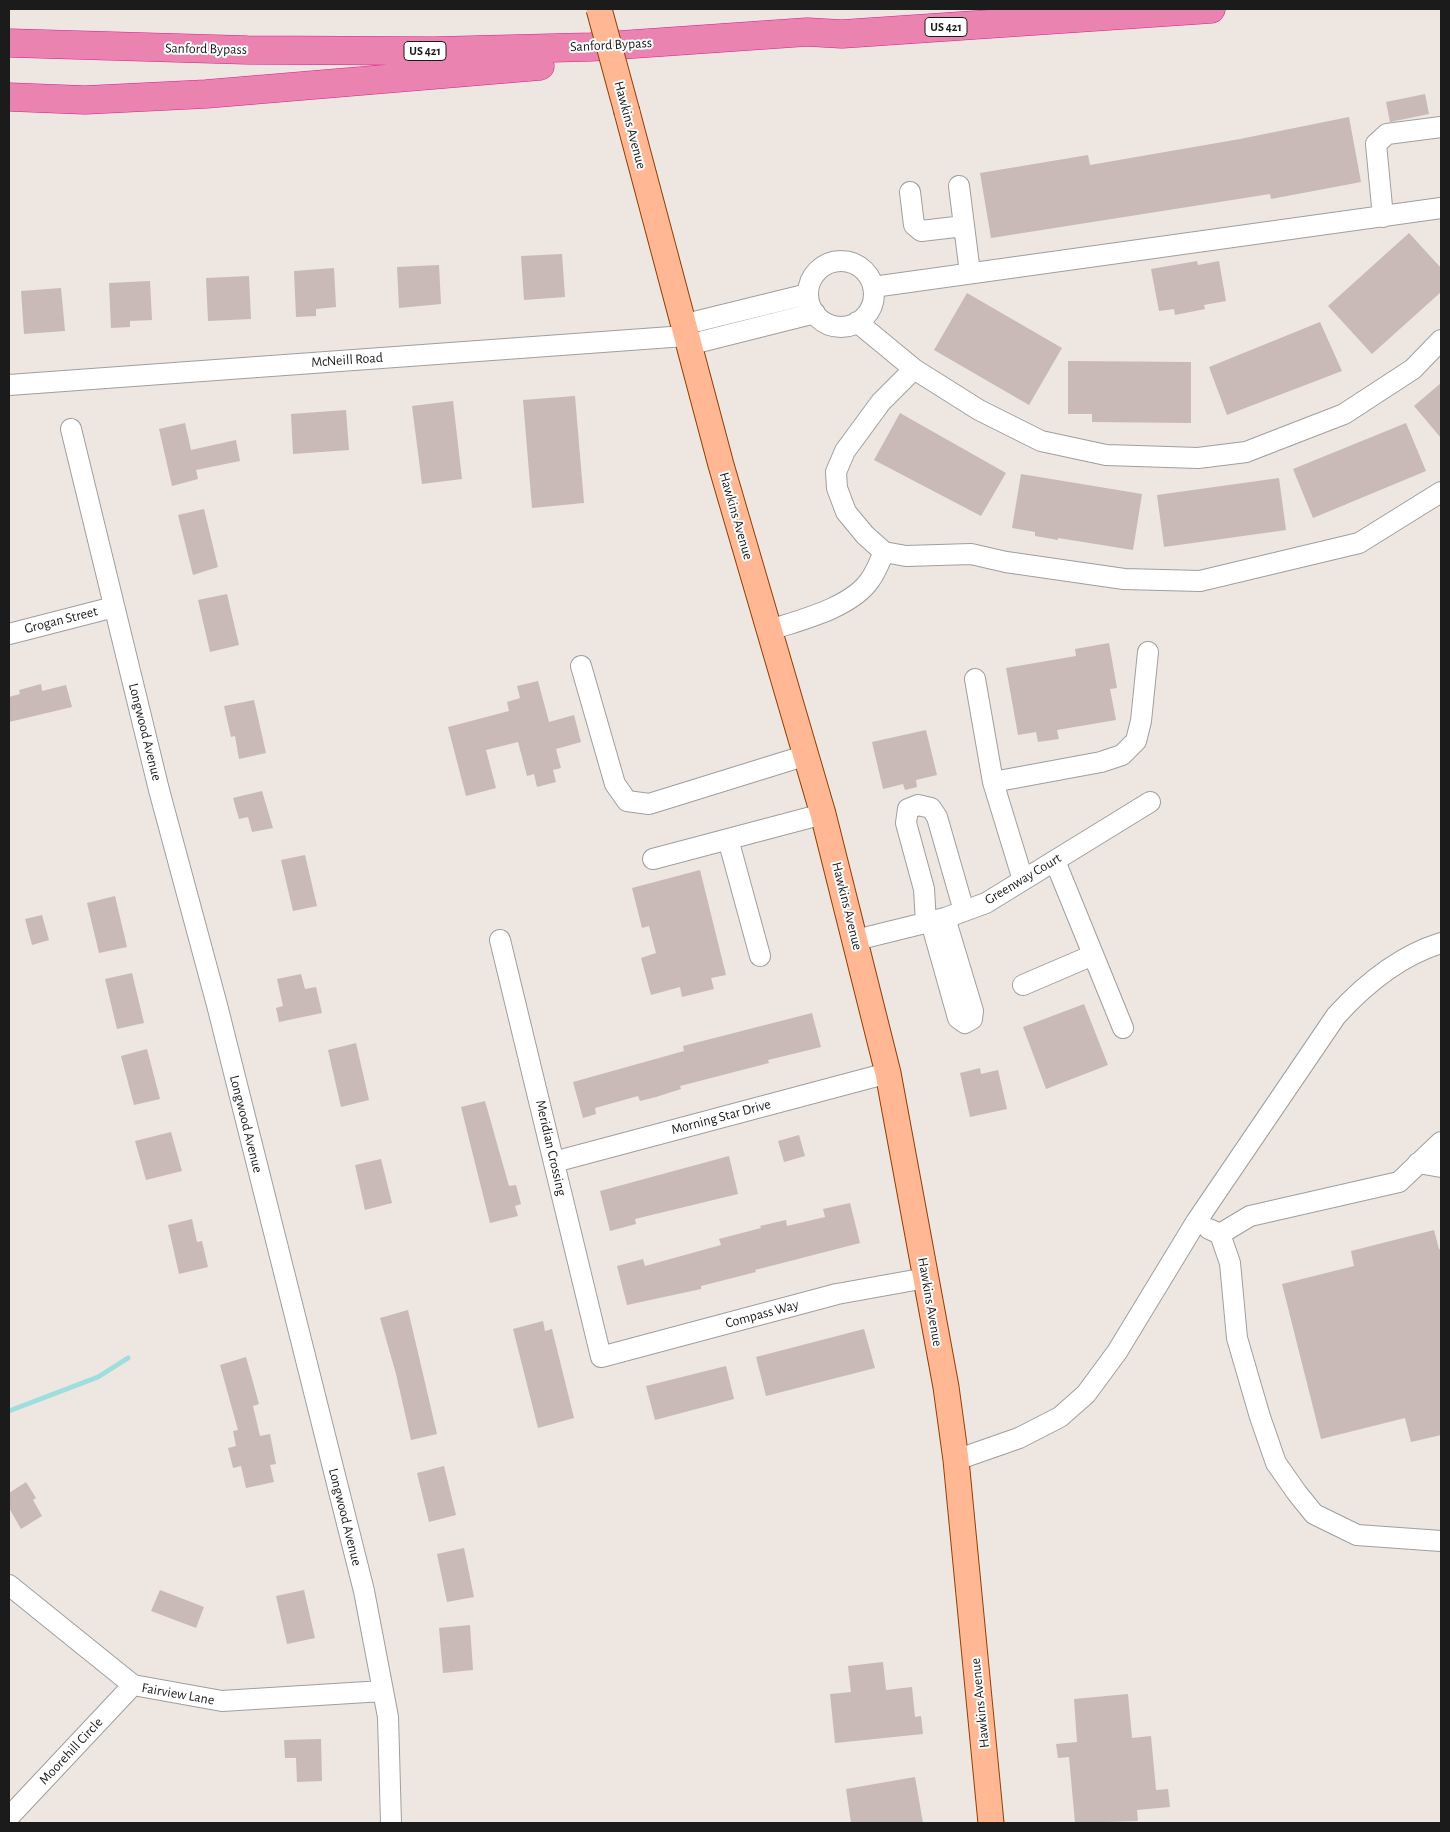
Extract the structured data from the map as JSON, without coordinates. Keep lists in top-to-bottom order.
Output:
{
  "streets": {
    "highway": ["US 421", "Sanford Bypass"],
    "main road": ["Hawkins Avenue"],
    "street": [
      "McNeill Road",
      "Grogan Street",
      "Longwood Avenue",
      "Greenway Court",
      "Morning Star Drive",
      "Meridian Crossing",
      "Compass Way",
      "Fairview Lane",
      "Moorehill Circle"
    ]
  },
  "crossings": [
    ["Hawkins Avenue", "McNeill Road"],
    ["Hawkins Avenue", "Greenway Court"],
    ["Hawkins Avenue", "Morning Star Drive"],
    ["Hawkins Avenue", "Compass Way"],
    ["Grogan Street", "Longwood Avenue"],
    ["Longwood Avenue", "Fairview Lane"],
    ["Morning Star Drive", "Meridian Crossing"],
    ["Meridian Crossing", "Compass Way"],
    ["Fairview Lane", "Moorehill Circle"]
  ]
}
